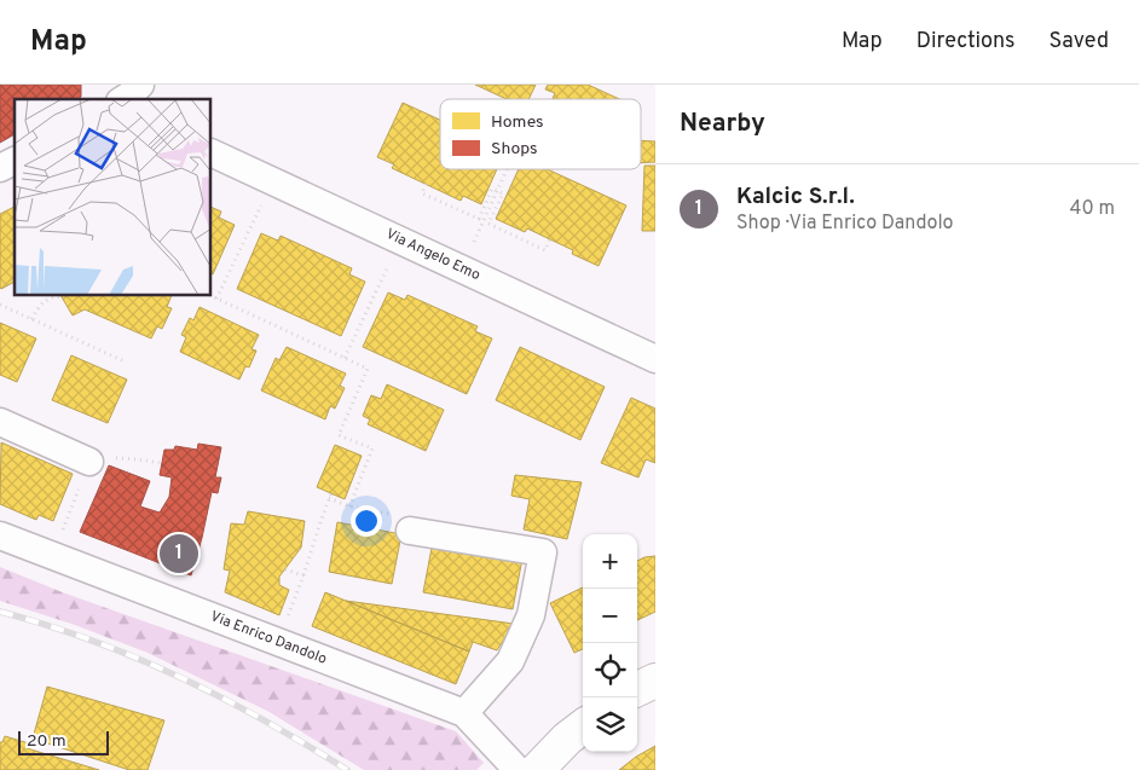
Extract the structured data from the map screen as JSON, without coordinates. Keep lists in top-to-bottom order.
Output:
{
  "streets": {
    "street": ["Via Angelo Emo", "Via Enrico Dandolo"]
  },
  "legend": ["Homes", "Shops"],
  "scale_bar": "20 m",
  "page": {
    "header": "Map",
    "nav": ["Map", "Directions", "Saved"],
    "heading": "Nearby",
    "list": [
      {
        "mark": "1",
        "name": "Kalcic S.r.l.",
        "note": "Shop · Via Enrico Dandolo",
        "value": "40 m"
      }
    ],
    "pins": "1",
    "map_buttons": ["+", "−"],
    "scale": "20 m"
  }
}
